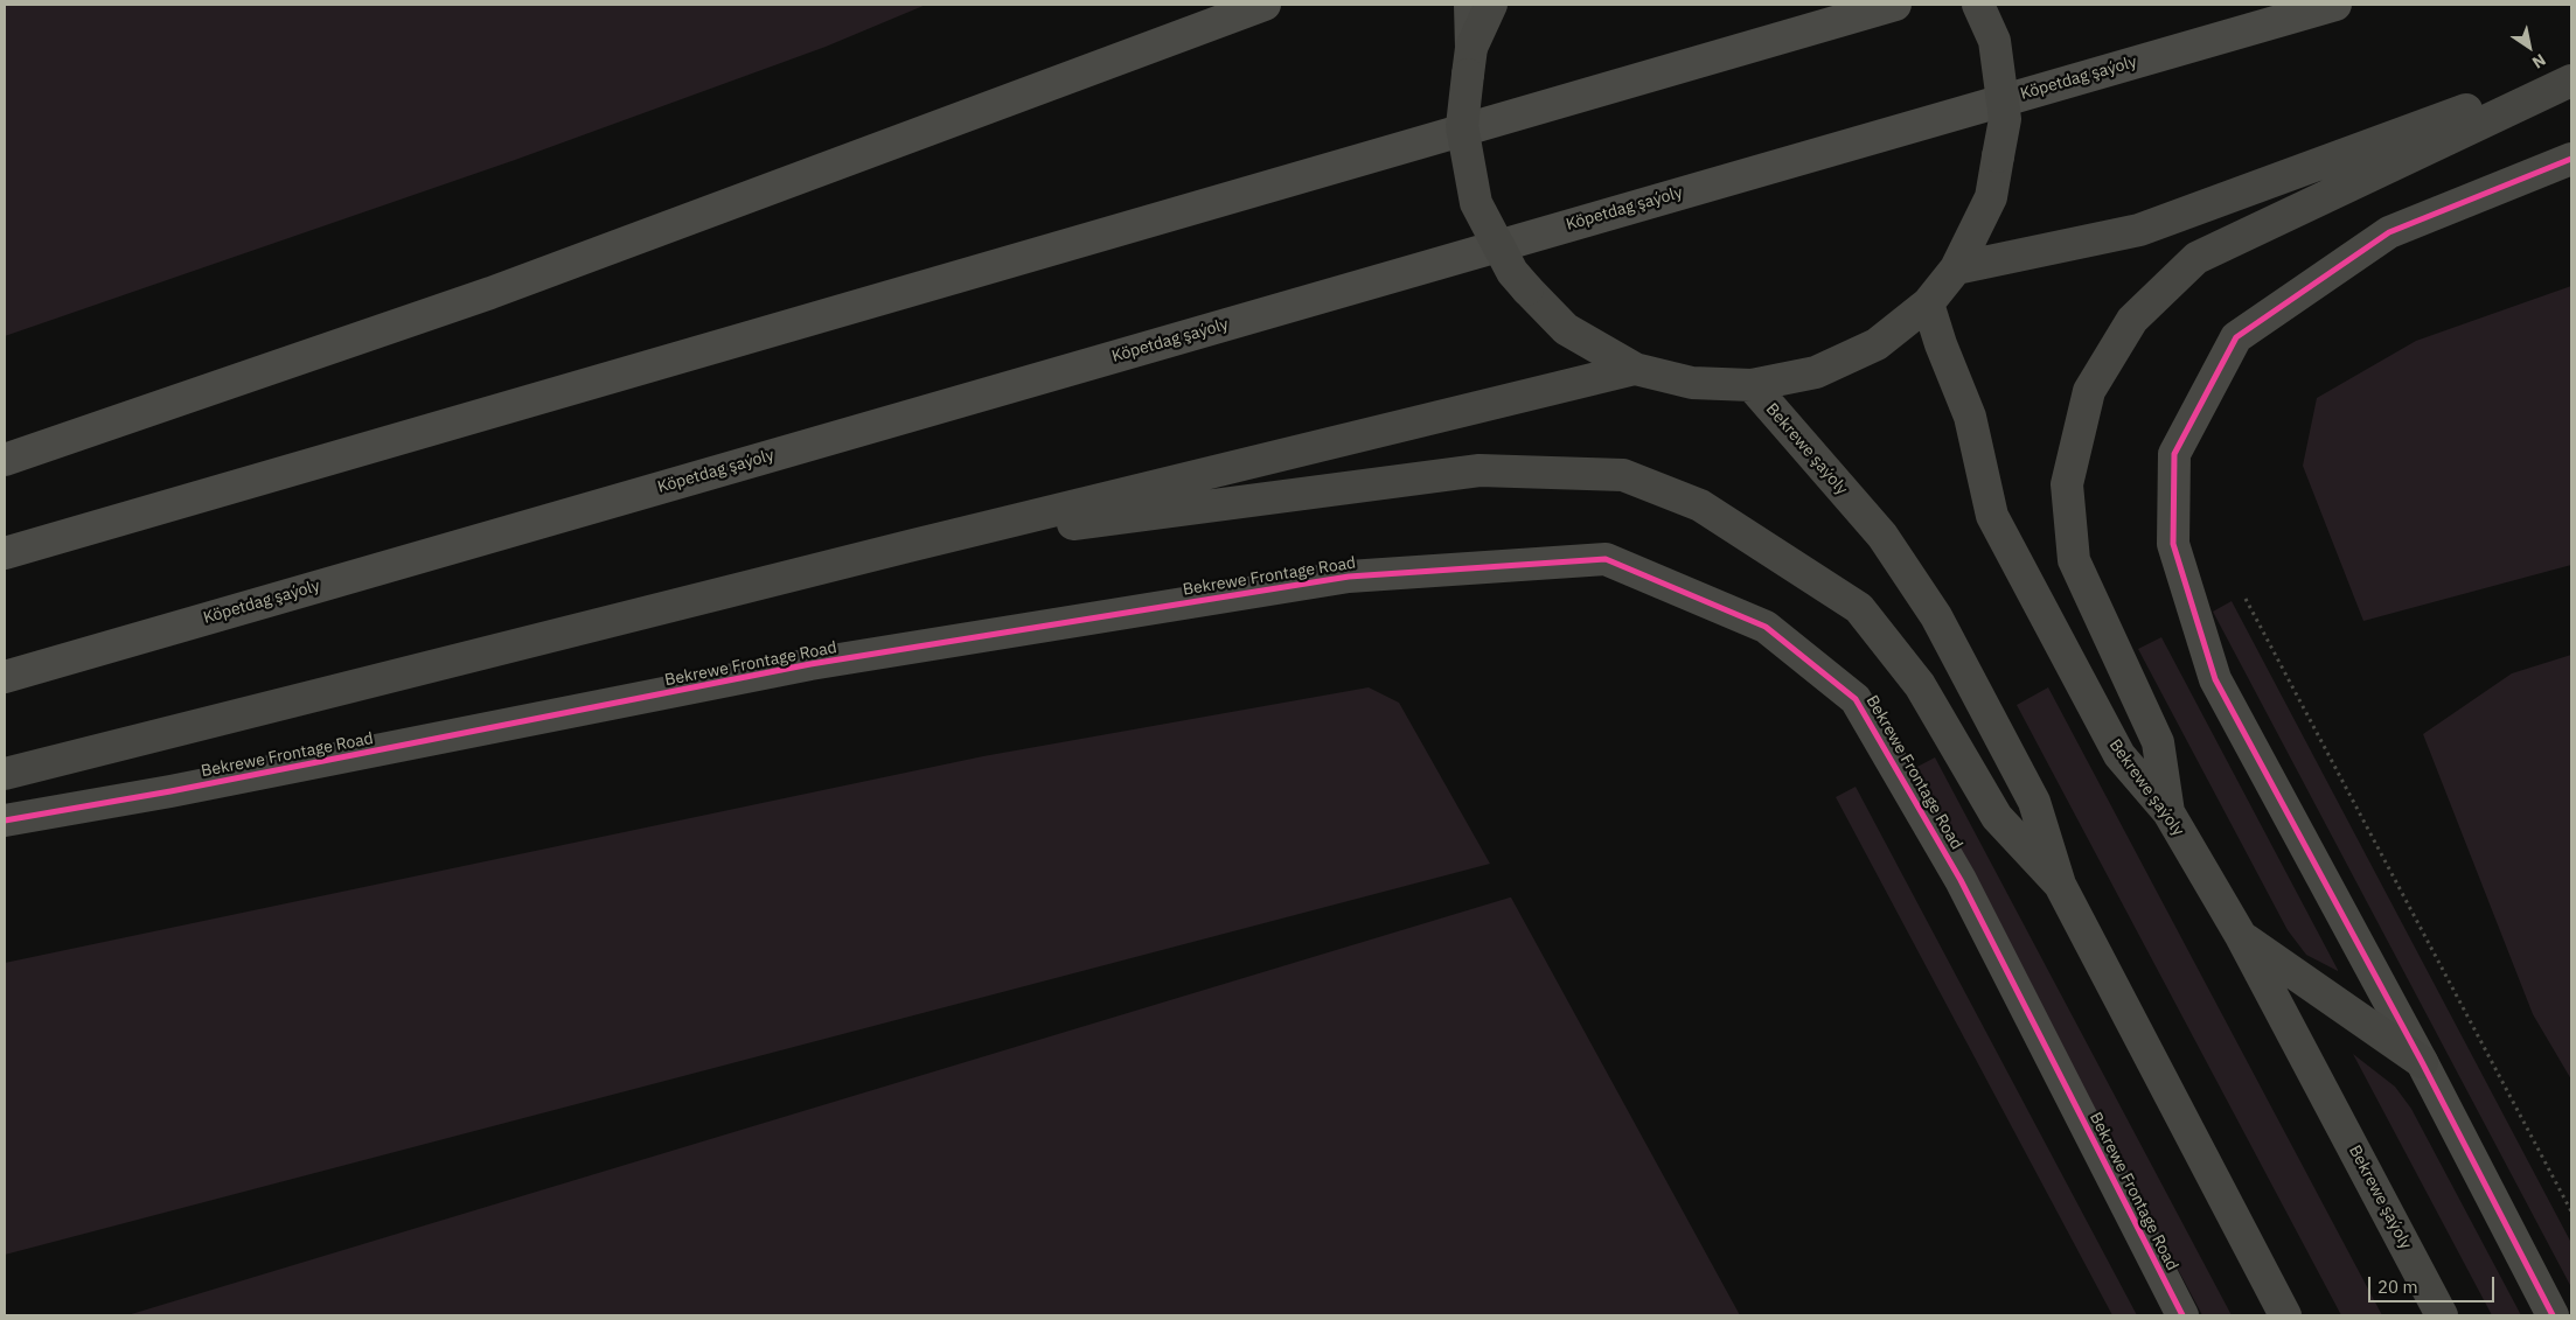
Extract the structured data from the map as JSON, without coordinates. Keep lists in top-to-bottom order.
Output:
{
  "streets": {
    "main road": ["Köpetdag şaýoly", "Bekrewe şaýoly"],
    "street": ["Bekrewe Frontage Road"]
  },
  "scale_bar": "20 m",
  "north": "bottom right"
}
